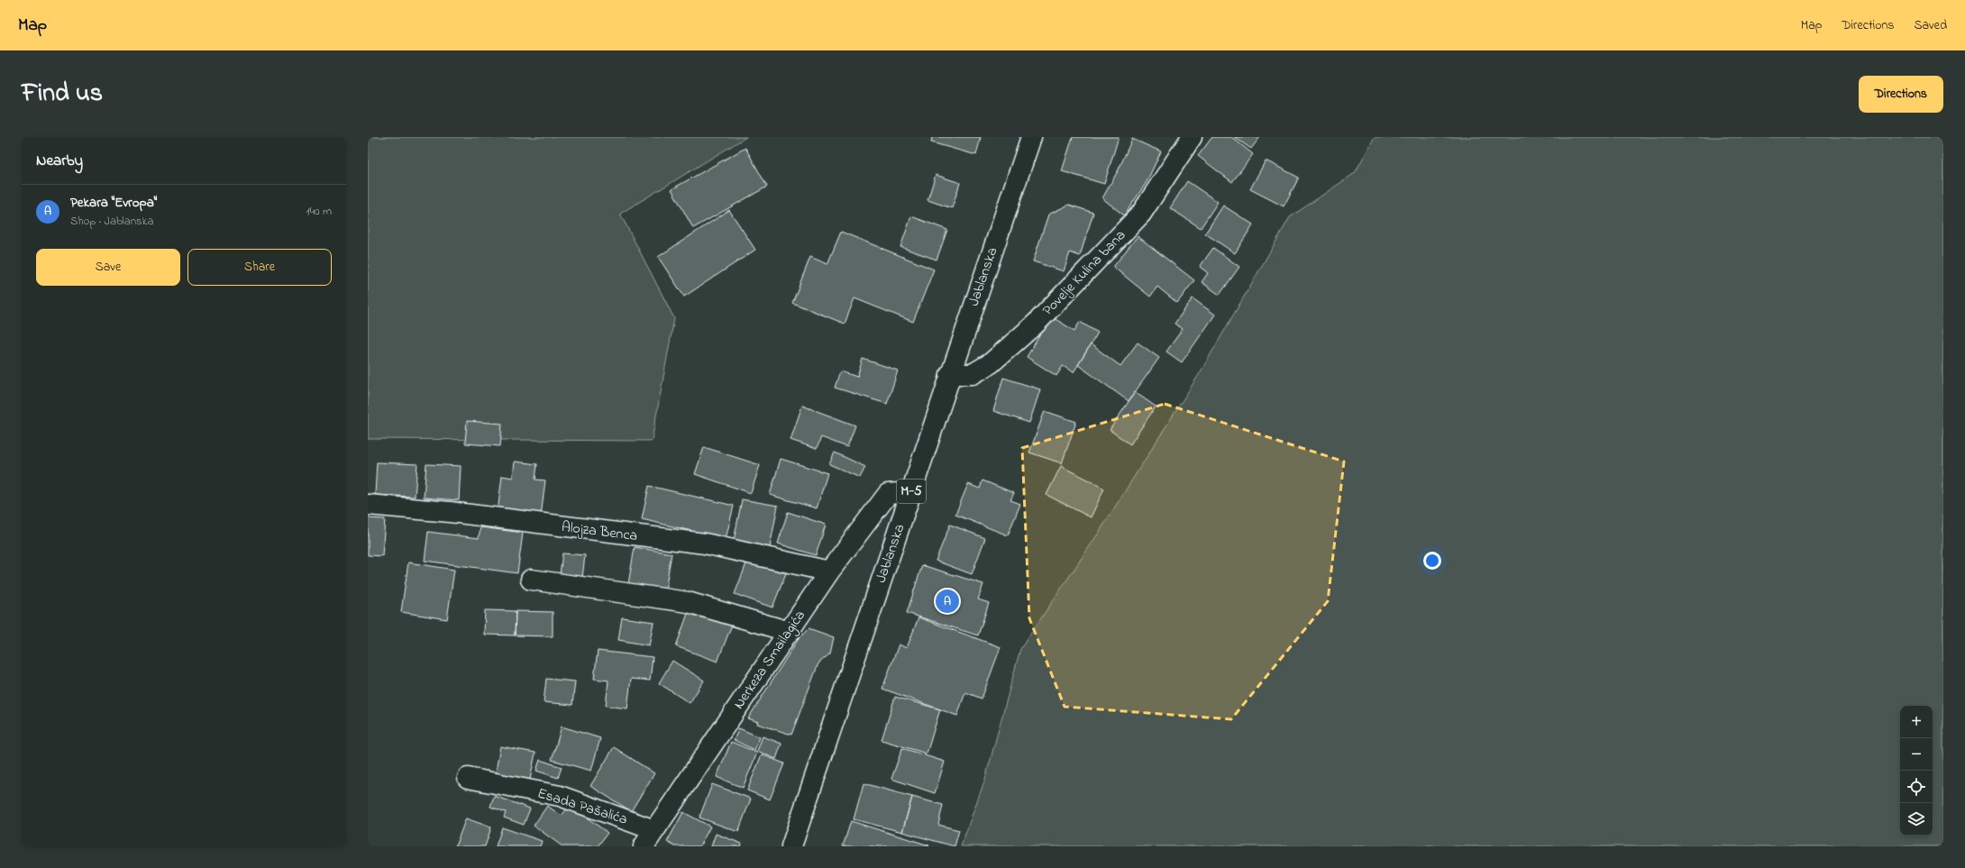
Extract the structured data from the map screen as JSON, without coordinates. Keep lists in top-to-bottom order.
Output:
{
  "streets": {
    "street": [
      "Povelje Kulina bana",
      "Jablanska",
      "M-5",
      "Alojza Benca",
      "Nerkeza Smailagića",
      "Esada Pašalića"
    ]
  },
  "crossings": [
    ["Povelje Kulina bana", "Jablanska"],
    ["Jablanska", "Nerkeza Smailagića"],
    ["Alojza Benca", "Nerkeza Smailagića"],
    ["Nerkeza Smailagića", "Esada Pašalića"]
  ],
  "page": {
    "header": "Map",
    "nav": ["Map", "Directions", "Saved"],
    "title": "Find us",
    "buttons": [
      "Directions",
      ["Save", "Share"]
    ],
    "heading": "Nearby",
    "list": [
      {
        "mark": "A",
        "name": "Pekara \"Evropa\"",
        "note": "Shop · Jablanska",
        "value": "140 m"
      }
    ],
    "pins": "A",
    "map_buttons": ["+", "−"]
  }
}
